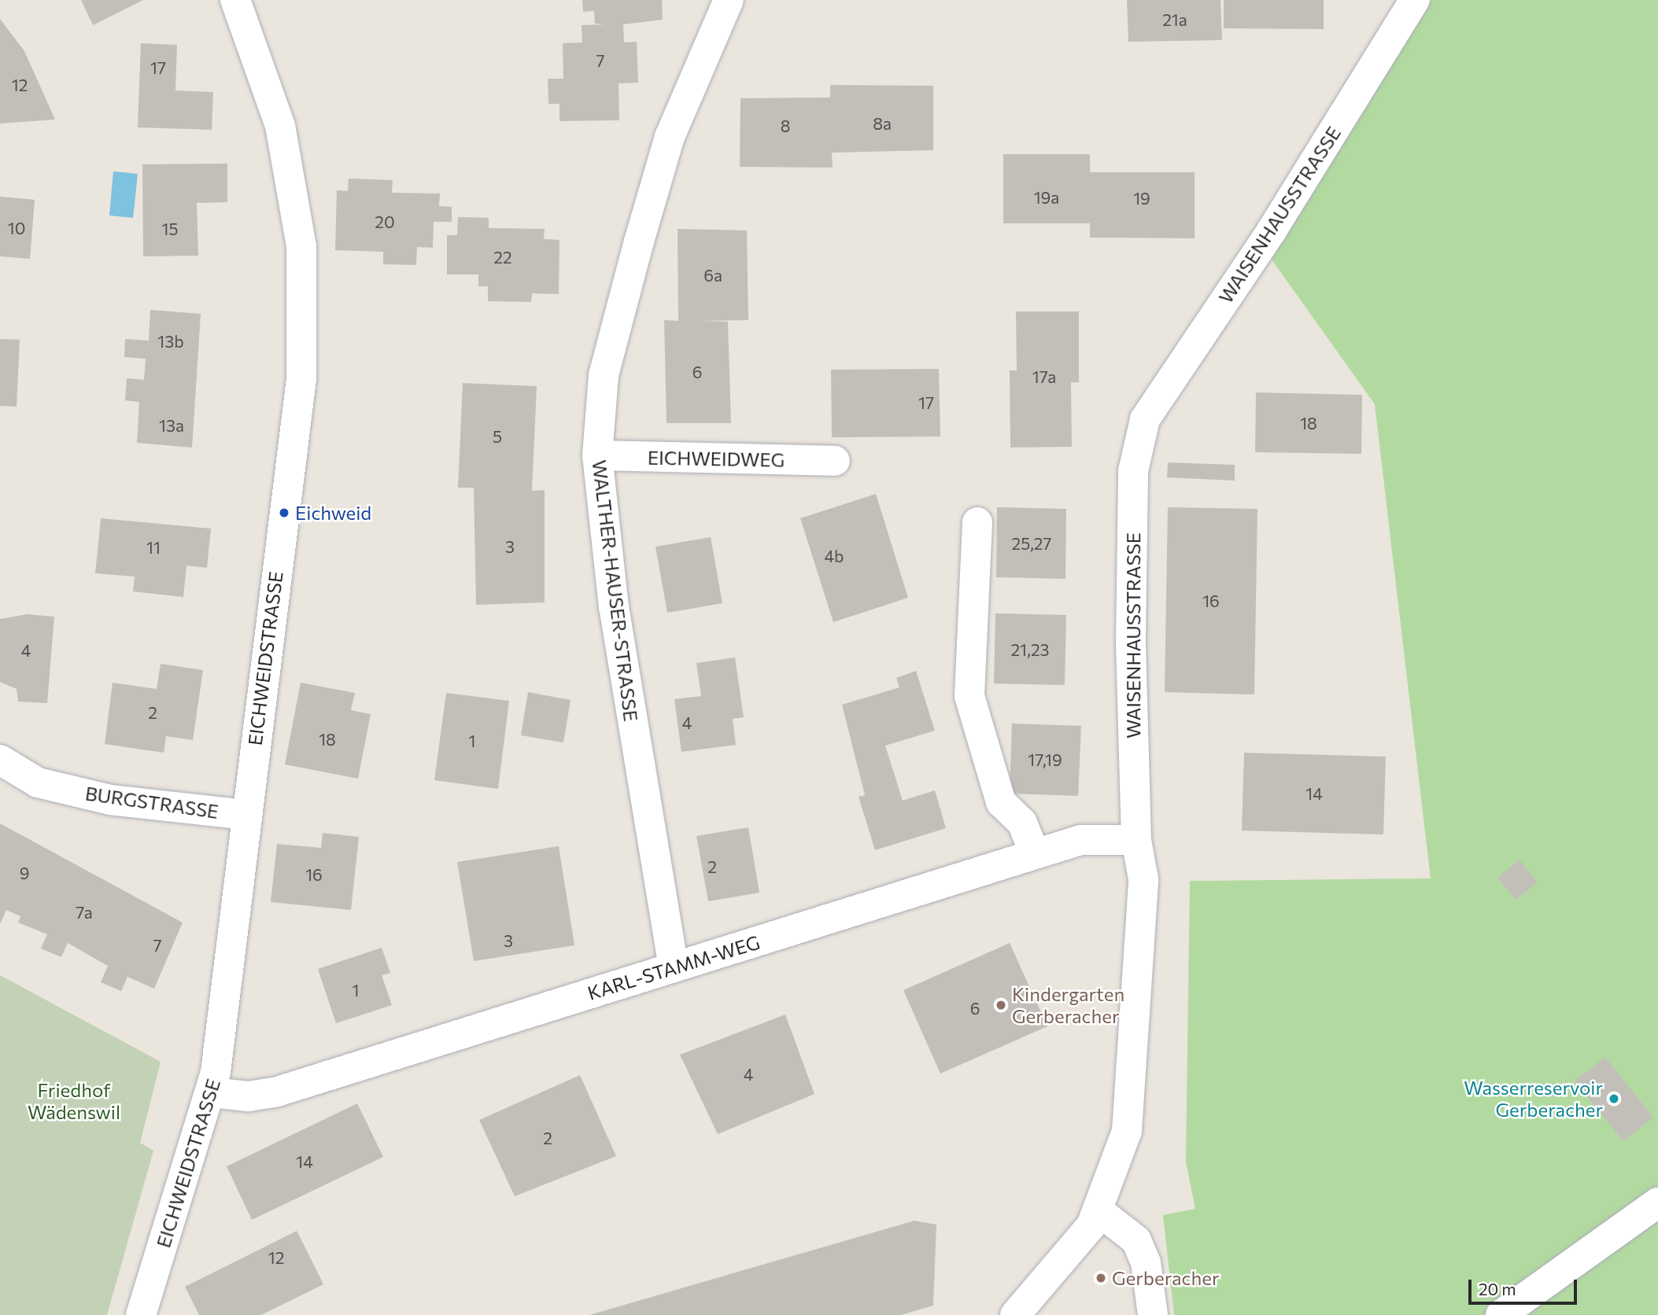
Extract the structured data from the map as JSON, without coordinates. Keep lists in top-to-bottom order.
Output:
{
  "streets": {
    "street": [
      "WAISENHAUSSTRASSE",
      "EICHWEIDWEG",
      "WALTHER-HAUSER-STRASSE",
      "EICHWEIDSTRASSE",
      "BURGSTRASSE",
      "KARL-STAMM-WEG"
    ]
  },
  "crossings": [
    ["WAISENHAUSSTRASSE", "KARL-STAMM-WEG"],
    ["EICHWEIDWEG", "WALTHER-HAUSER-STRASSE"],
    ["WALTHER-HAUSER-STRASSE", "KARL-STAMM-WEG"],
    ["EICHWEIDSTRASSE", "BURGSTRASSE"],
    ["EICHWEIDSTRASSE", "KARL-STAMM-WEG"]
  ],
  "parks": ["Friedhof Wädenswil"],
  "places": [
    "Eichweid",
    "Kindergarten Gerberacher",
    "Wasserreservoir Gerberacher",
    "Gerberacher"
  ],
  "house_numbers": [
    "21a",
    "7",
    "17",
    "12",
    "8a",
    "8",
    "19a",
    "19",
    "20",
    "10",
    "15",
    "22",
    "6a",
    "13b",
    "6",
    "17a",
    "17",
    "18",
    "13a",
    "5",
    "25,27",
    "3",
    "11",
    "4b",
    "16",
    "21,23",
    "4",
    "2",
    "4",
    "18",
    "1",
    "17,19",
    "14",
    "2",
    "9",
    "16",
    "7a",
    "3",
    "7",
    "1",
    "6",
    "4",
    "2",
    "14",
    "12"
  ],
  "scale_bar": "20 m"
}
